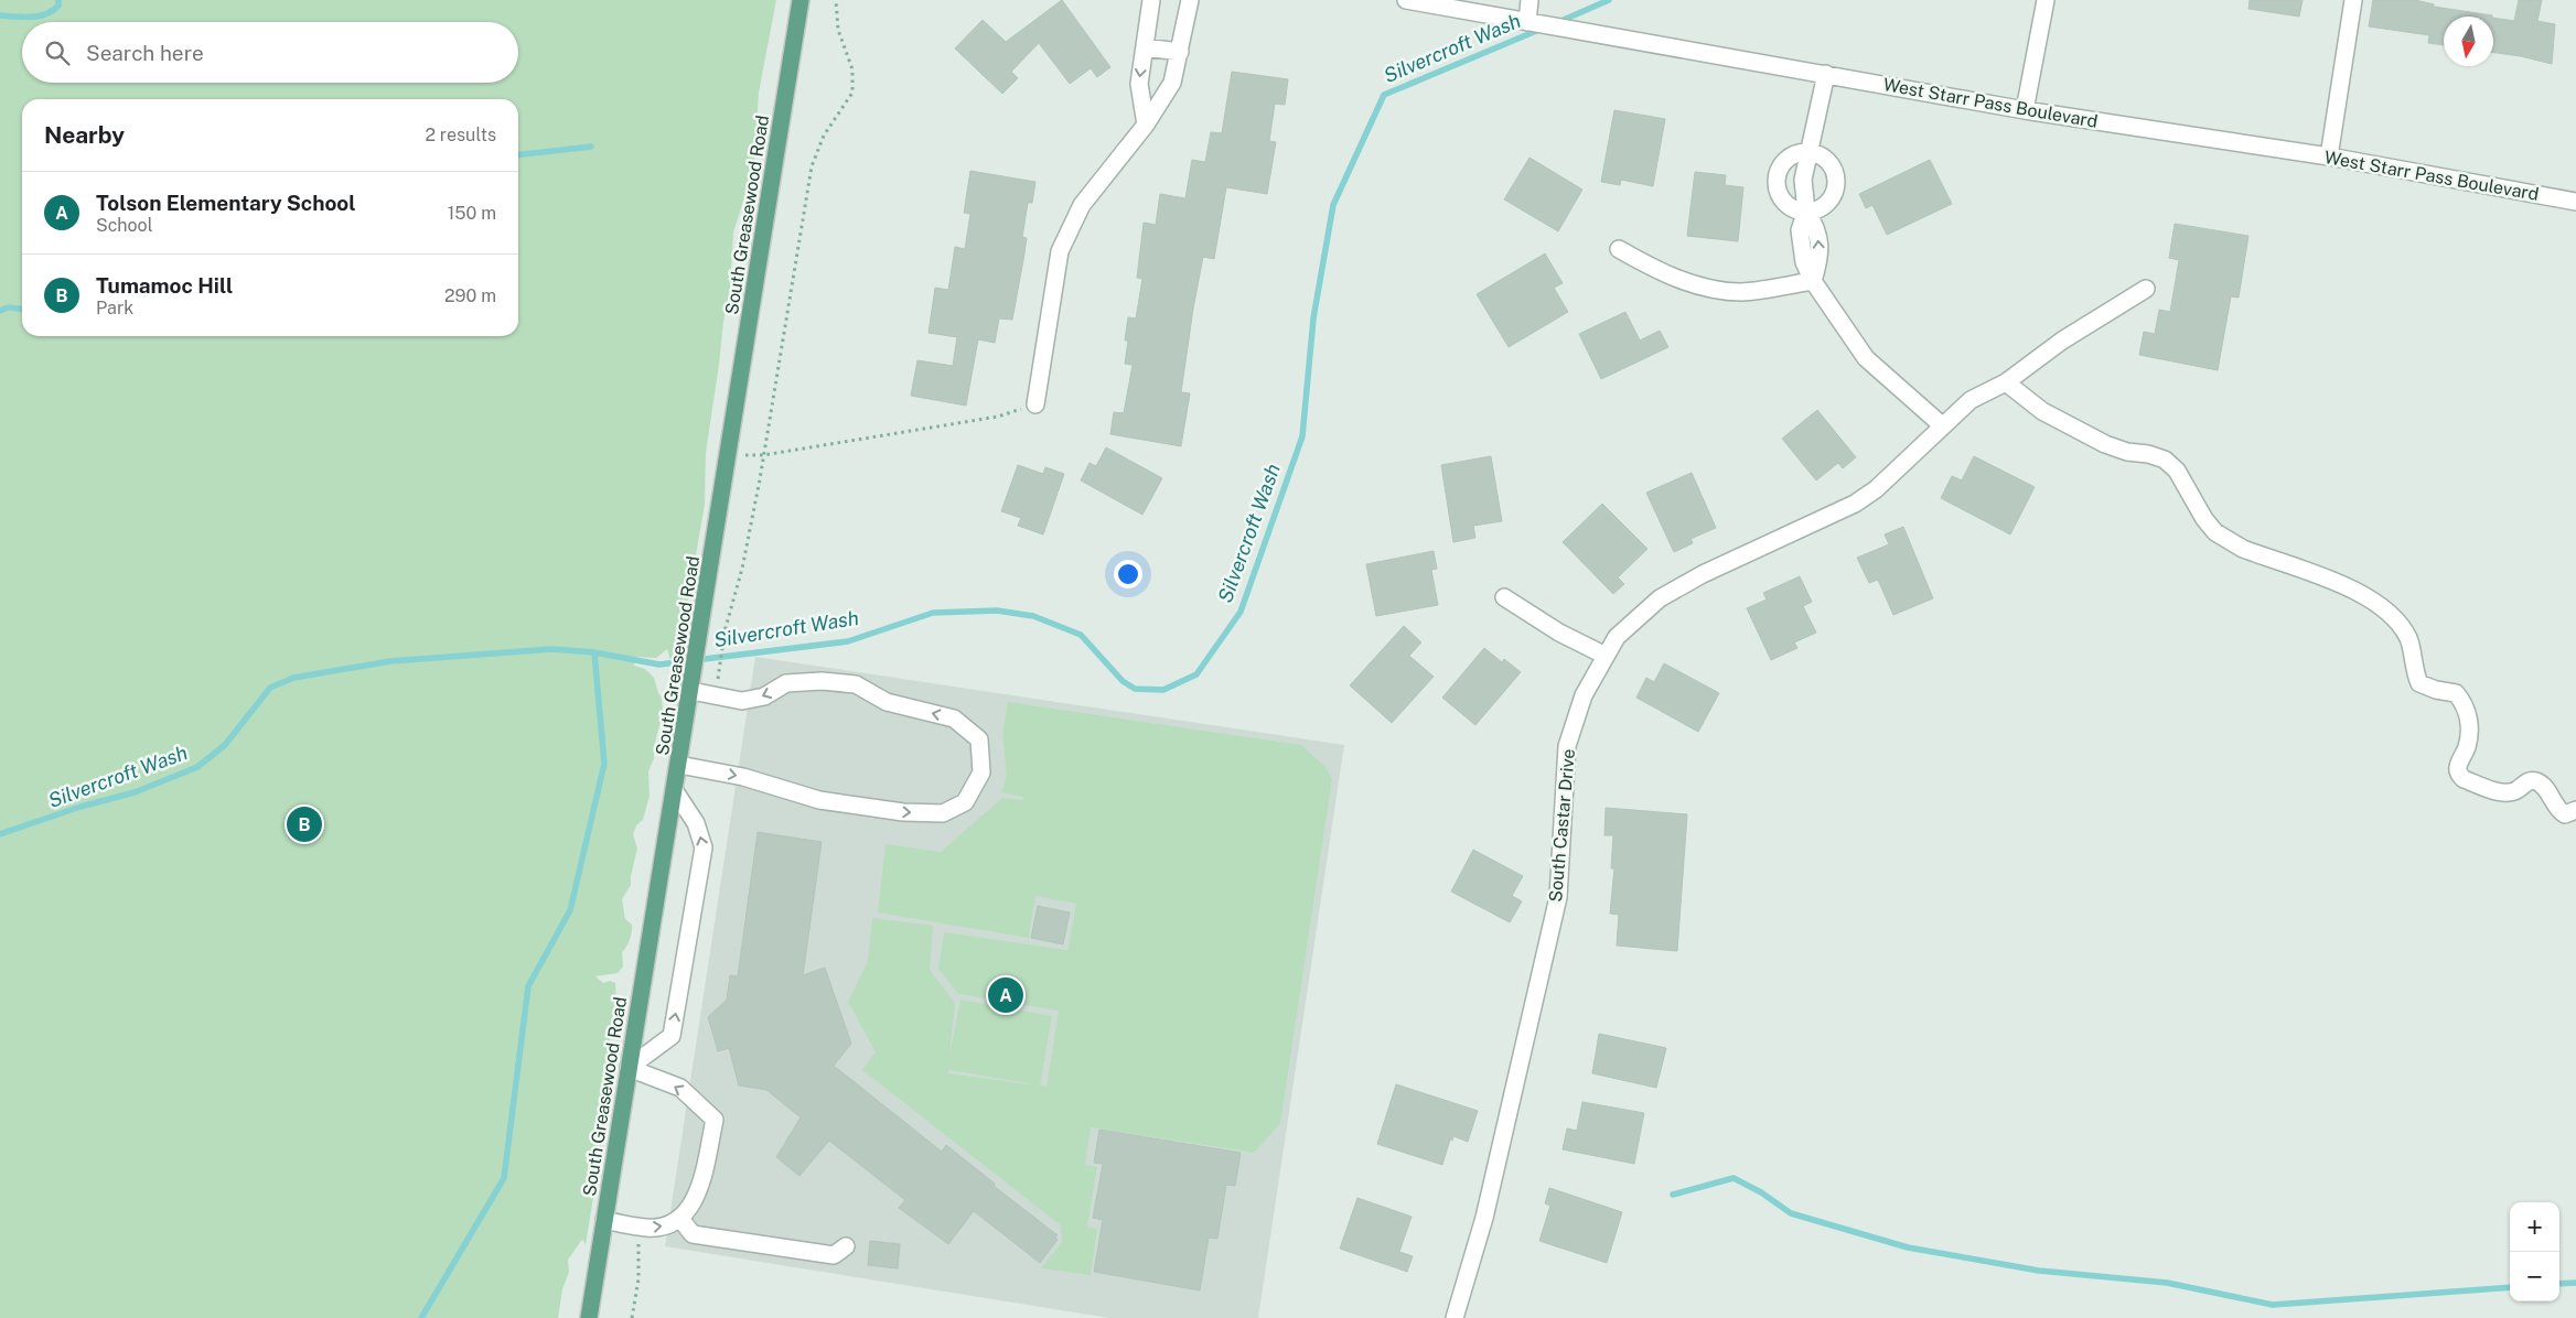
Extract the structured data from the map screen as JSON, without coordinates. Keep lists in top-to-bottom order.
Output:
{
  "streets": {
    "main road": ["South Greasewood Road"],
    "street": ["West Starr Pass Boulevard", "South Castar Drive"]
  },
  "water": ["Silvercroft Wash"],
  "north": "bottom",
  "page": {
    "search": "Search here",
    "heading": ["Nearby", "2 results"],
    "list": [
      {
        "mark": "A",
        "name": "Tolson Elementary School",
        "note": "School",
        "value": "150 m"
      },
      {
        "mark": "B",
        "name": "Tumamoc Hill",
        "note": "Park",
        "value": "290 m"
      }
    ],
    "pins": ["B", "A"],
    "map_buttons": ["+", "−"]
  }
}
